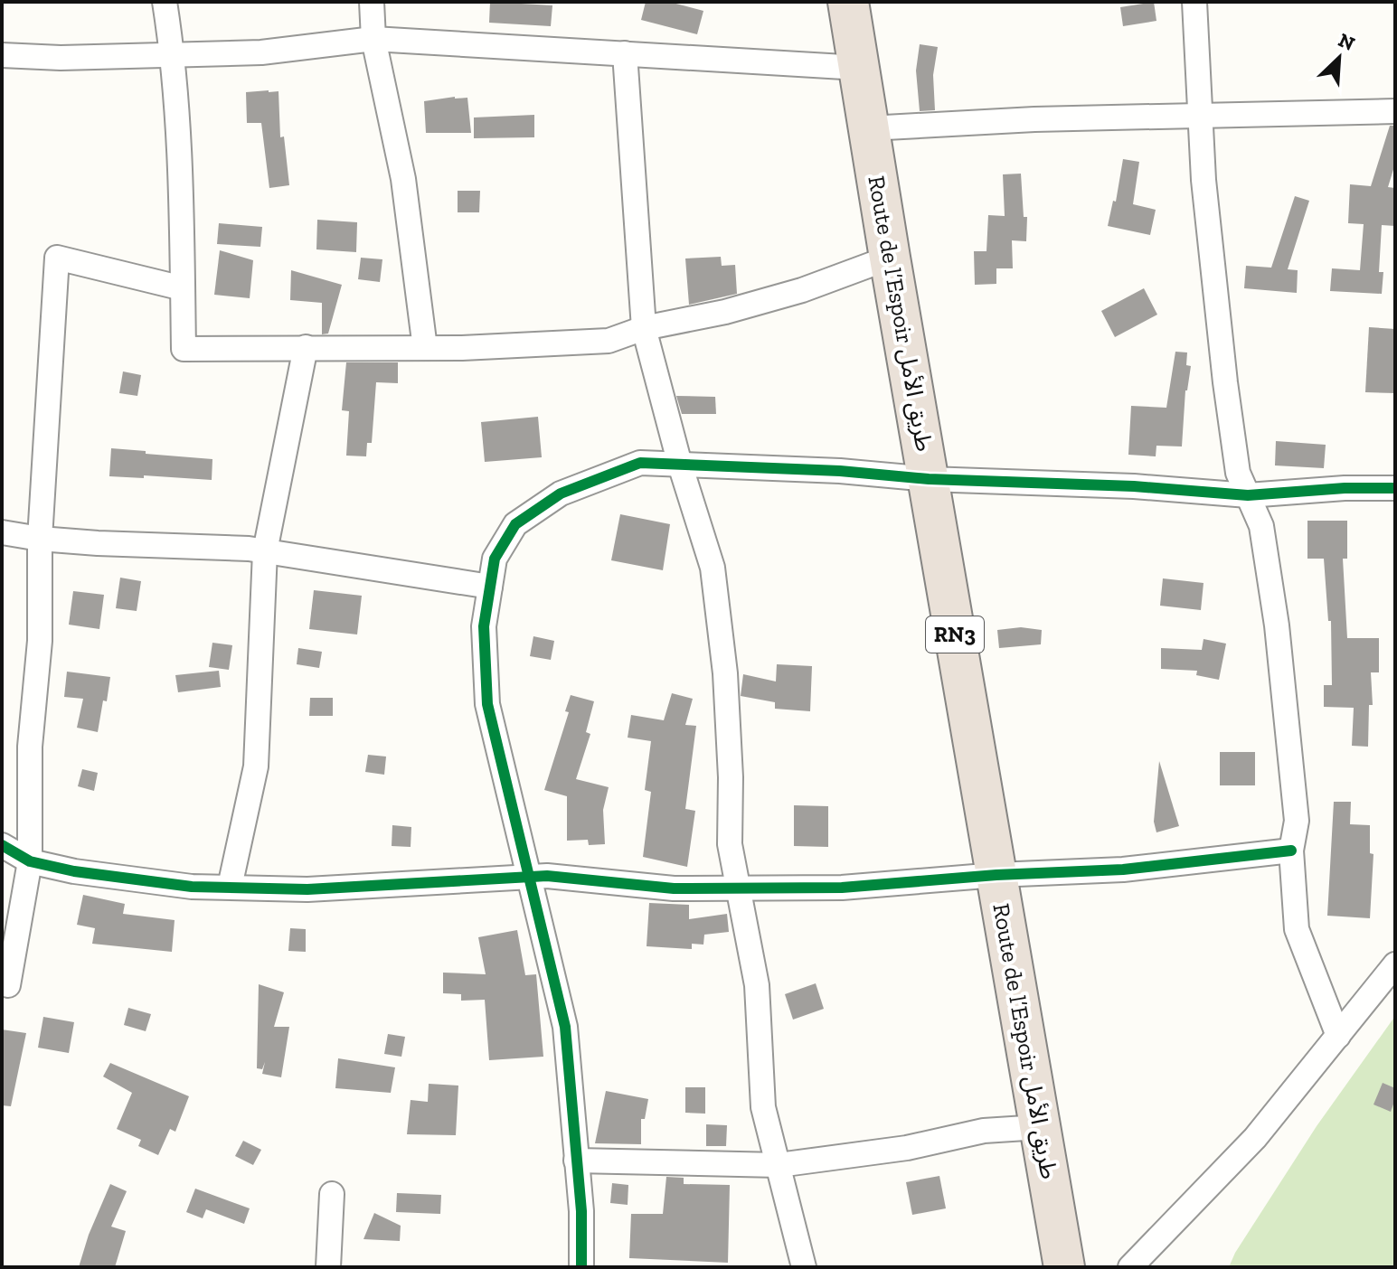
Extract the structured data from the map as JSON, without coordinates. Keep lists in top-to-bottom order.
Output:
{
  "streets": {
    "highway": ["Route de l’Espoir طريق الأمل", "RN3"]
  },
  "north": "top right"
}
